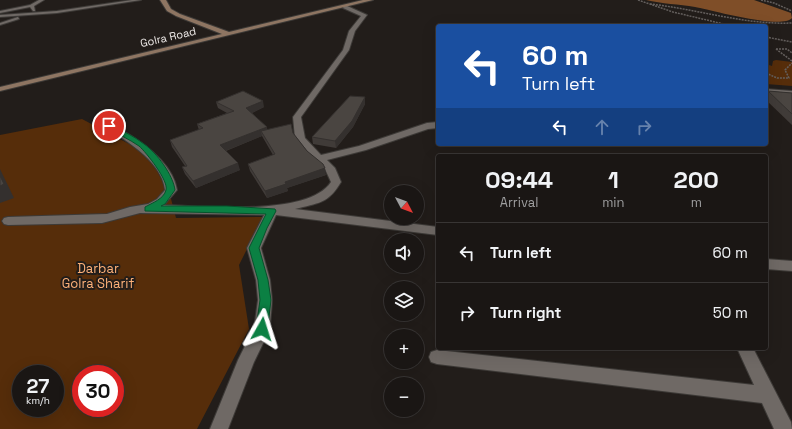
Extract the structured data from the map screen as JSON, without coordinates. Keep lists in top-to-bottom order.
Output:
{
  "streets": {
    "street": ["Golra Road"]
  },
  "parks": ["Darbar Golra Sharif"],
  "north": "bottom right",
  "page": {
    "turn": ["60 m", "Turn left"],
    "eta": [
      "09:44",
      "Arrival",
      "1",
      "min",
      "200",
      "m"
    ],
    "map_buttons": ["+", "−"],
    "list": [
      {
        "name": "Turn left",
        "value": "60 m"
      },
      {
        "name": "Turn right",
        "value": "50 m"
      }
    ],
    "speed": "27 km/h",
    "limit": "30"
  }
}
